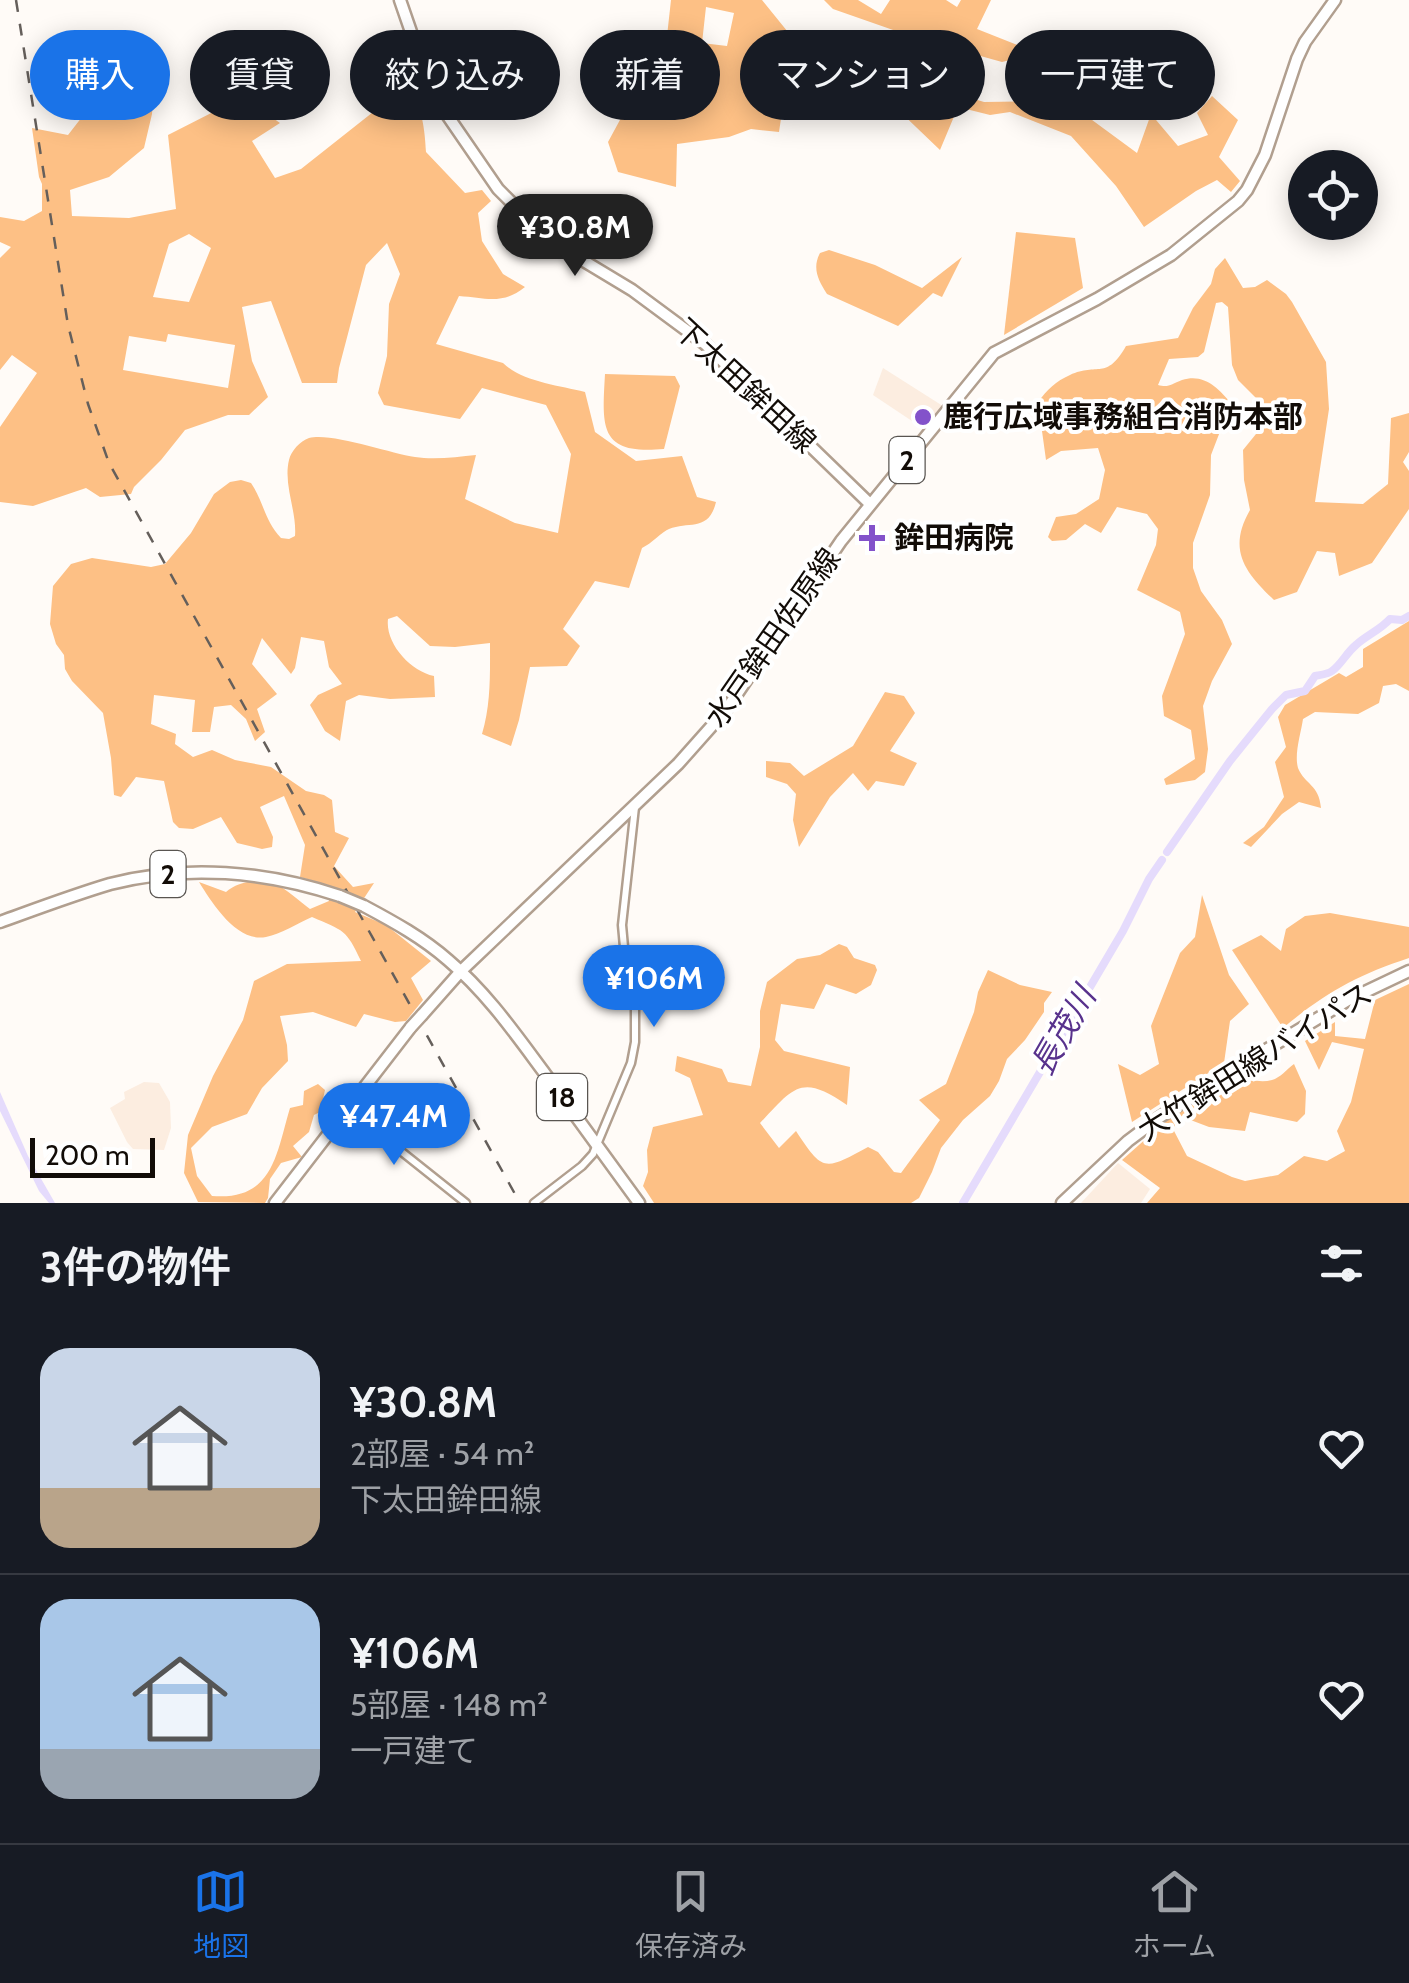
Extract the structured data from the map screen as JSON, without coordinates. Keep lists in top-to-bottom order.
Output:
{
  "streets": {
    "main road": [
      "下太田鉾田線",
      "2",
      "水戸鉾田佐原線",
      "大竹鉾田線バイパス",
      "18"
    ]
  },
  "crossings": [
    ["下太田鉾田線", "水戸鉾田佐原線"],
    ["2", "水戸鉾田佐原線"],
    ["2", "18"],
    ["水戸鉾田佐原線", "18"]
  ],
  "water": ["長茂川"],
  "places": {
    "other": ["鹿行広域事務組合消防本部"],
    "health": ["鉾田病院"]
  },
  "scale_bar": "200 m",
  "page": {
    "chip": [
      "購入",
      "賃貸",
      "絞り込み",
      "新着",
      "マンション",
      "一戸建て"
    ],
    "price": ["¥30.8M", "¥106M", "¥47.4M"],
    "scale": "200 m",
    "heading": "3件の物件",
    "list": [
      {
        "name": "¥30.8M",
        "note": "2部屋 · 54 m² · 下太田鉾田線"
      },
      {
        "name": "¥106M",
        "note": "5部屋 · 148 m² · 一戸建て"
      }
    ],
    "tabs": ["地図", "保存済み", "ホーム"]
  }
}
